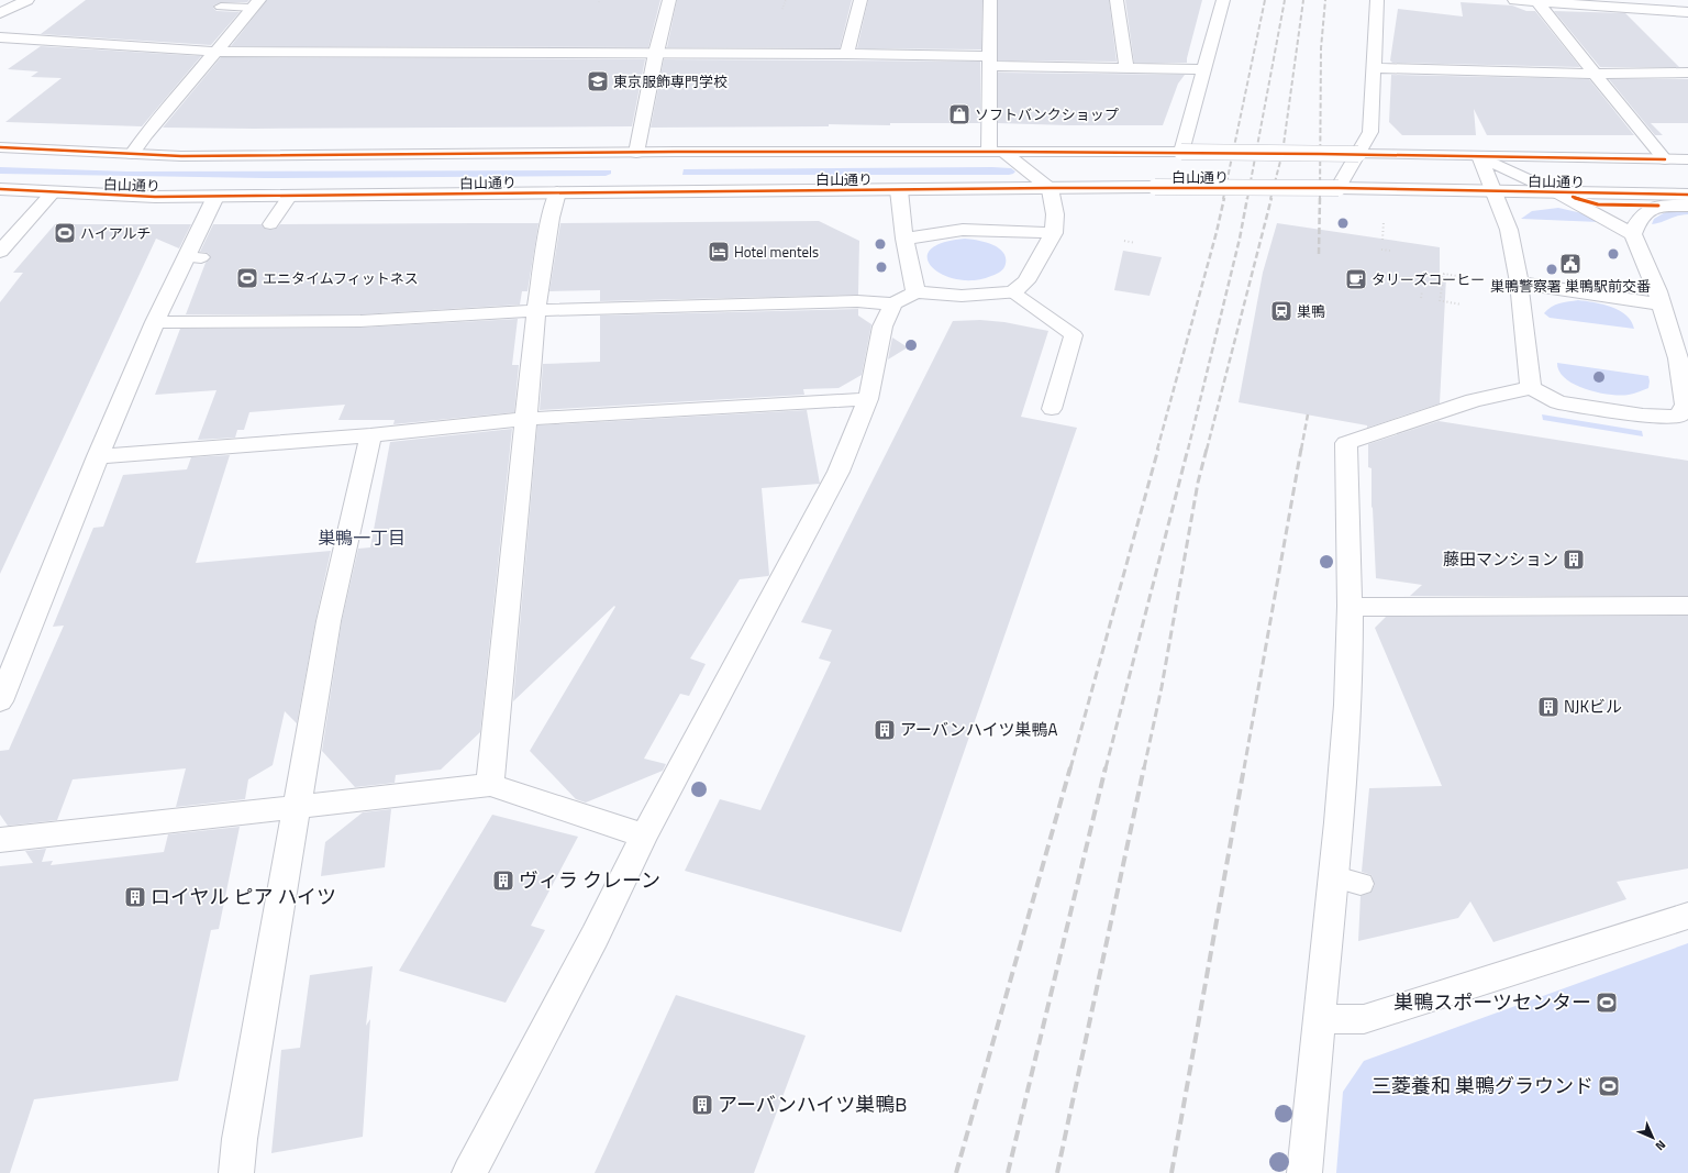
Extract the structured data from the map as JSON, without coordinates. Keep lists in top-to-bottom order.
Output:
{
  "streets": {
    "main road": ["白山通り"]
  },
  "districts": ["巣鴨一丁目"],
  "places": {
    "school or university": ["東京服飾専門学校"],
    "shop": ["ソフトバンクショップ"],
    "sports": [
      "ハイアルチ",
      "エニタイムフィットネス",
      "巣鴨スポーツセンター",
      "三菱養和 巣鴨グラウンド"
    ],
    "hotel": ["Hotel mentels"],
    "public building": ["巣鴨警察署 巣鴨駅前交番"],
    "cafe": ["タリーズコーヒー"],
    "station": ["巣鴨"],
    "building": [
      "藤田マンション",
      "NJKビル",
      "アーバンハイツ巣鴨A",
      "ヴィラ クレーン",
      "ロイヤル ピア ハイツ",
      "アーバンハイツ巣鴨B"
    ]
  },
  "north": "bottom right"
}
